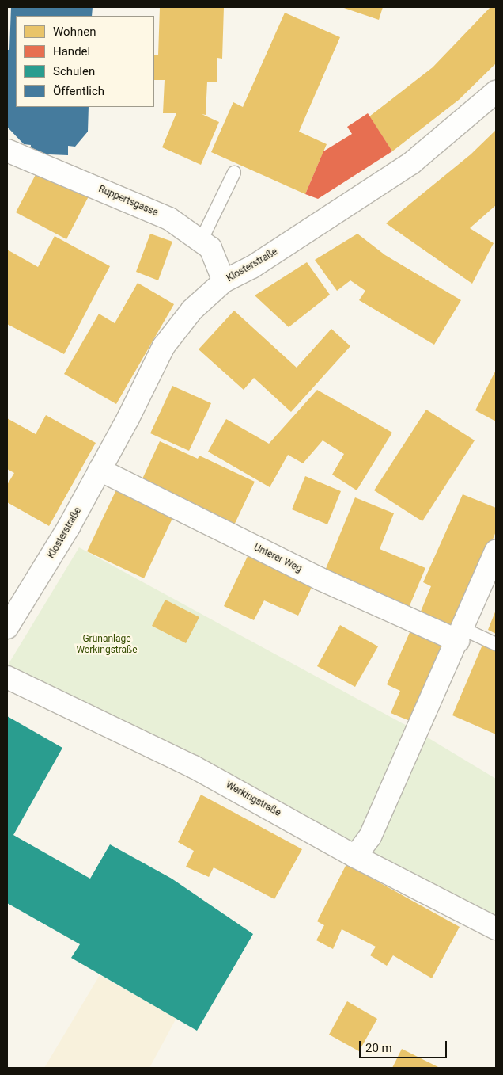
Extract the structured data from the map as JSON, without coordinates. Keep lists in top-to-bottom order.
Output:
{
  "streets": {
    "street": [
      "Ruppertsgasse",
      "Klosterstraße",
      "Unterer Weg",
      "Werkingstraße"
    ]
  },
  "crossings": [
    ["Ruppertsgasse", "Klosterstraße"],
    ["Klosterstraße", "Unterer Weg"]
  ],
  "parks": ["Grünanlage Werkingstraße"],
  "legend": [
    "Wohnen",
    "Handel",
    "Schulen",
    "Öffentlich"
  ],
  "scale_bar": "20 m"
}
